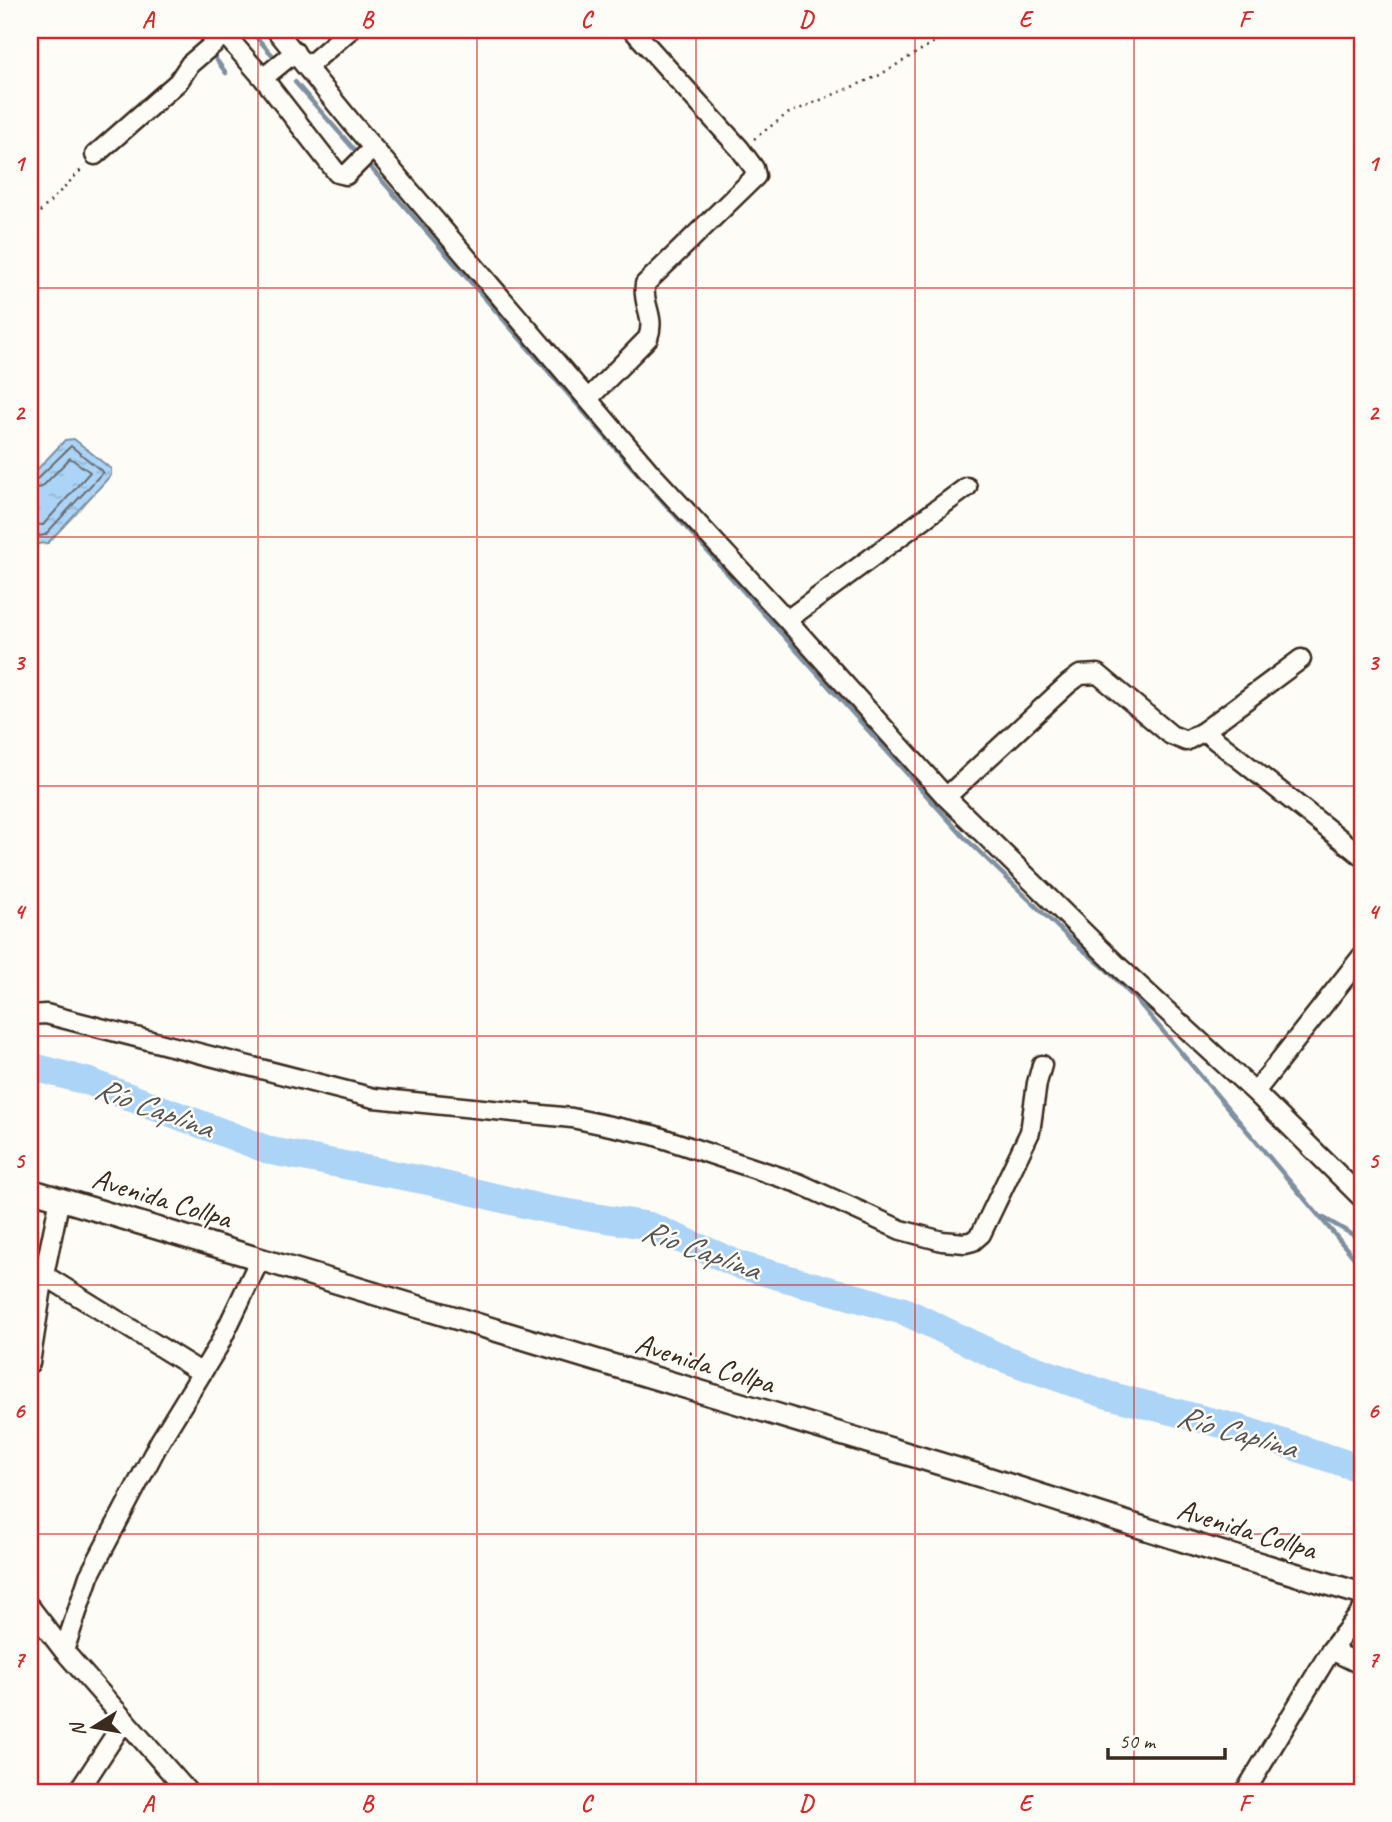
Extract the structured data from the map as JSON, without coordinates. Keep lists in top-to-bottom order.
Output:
{
  "streets": {
    "main road": ["Avenida Collpa"]
  },
  "water": ["Río Caplina"],
  "scale_bar": "50 m",
  "north": "left",
  "grid": {
    "columns": [
      "A",
      "B",
      "C",
      "D",
      "E",
      "F"
    ],
    "rows": [
      "1",
      "2",
      "3",
      "4",
      "5",
      "6",
      "7"
    ]
  }
}
